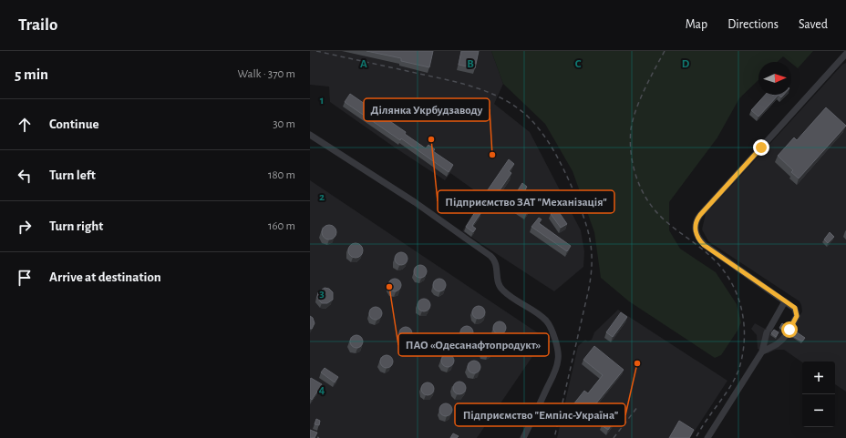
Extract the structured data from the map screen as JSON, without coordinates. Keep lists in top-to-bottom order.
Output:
{
  "places": [
    "Підприємство ЗАТ \"Механізація\"",
    "Ділянка Укрбудзаводу",
    "ПАО «Одесанафтопродукт»",
    "Підприємство \"Емпілс-Україна\""
  ],
  "north": "right",
  "page": {
    "header": "Trailo",
    "nav": ["Map", "Directions", "Saved"],
    "heading": ["5 min", "Walk · 370 m"],
    "list": [
      ["Continue", "30 m"],
      ["Turn left", "180 m"],
      ["Turn right", "160 m"],
      "Arrive at destination"
    ],
    "map_buttons": ["+", "−"]
  },
  "grid": {
    "columns": [
      "A",
      "B",
      "C",
      "D"
    ],
    "rows": [
      "1",
      "2",
      "3",
      "4"
    ]
  }
}
